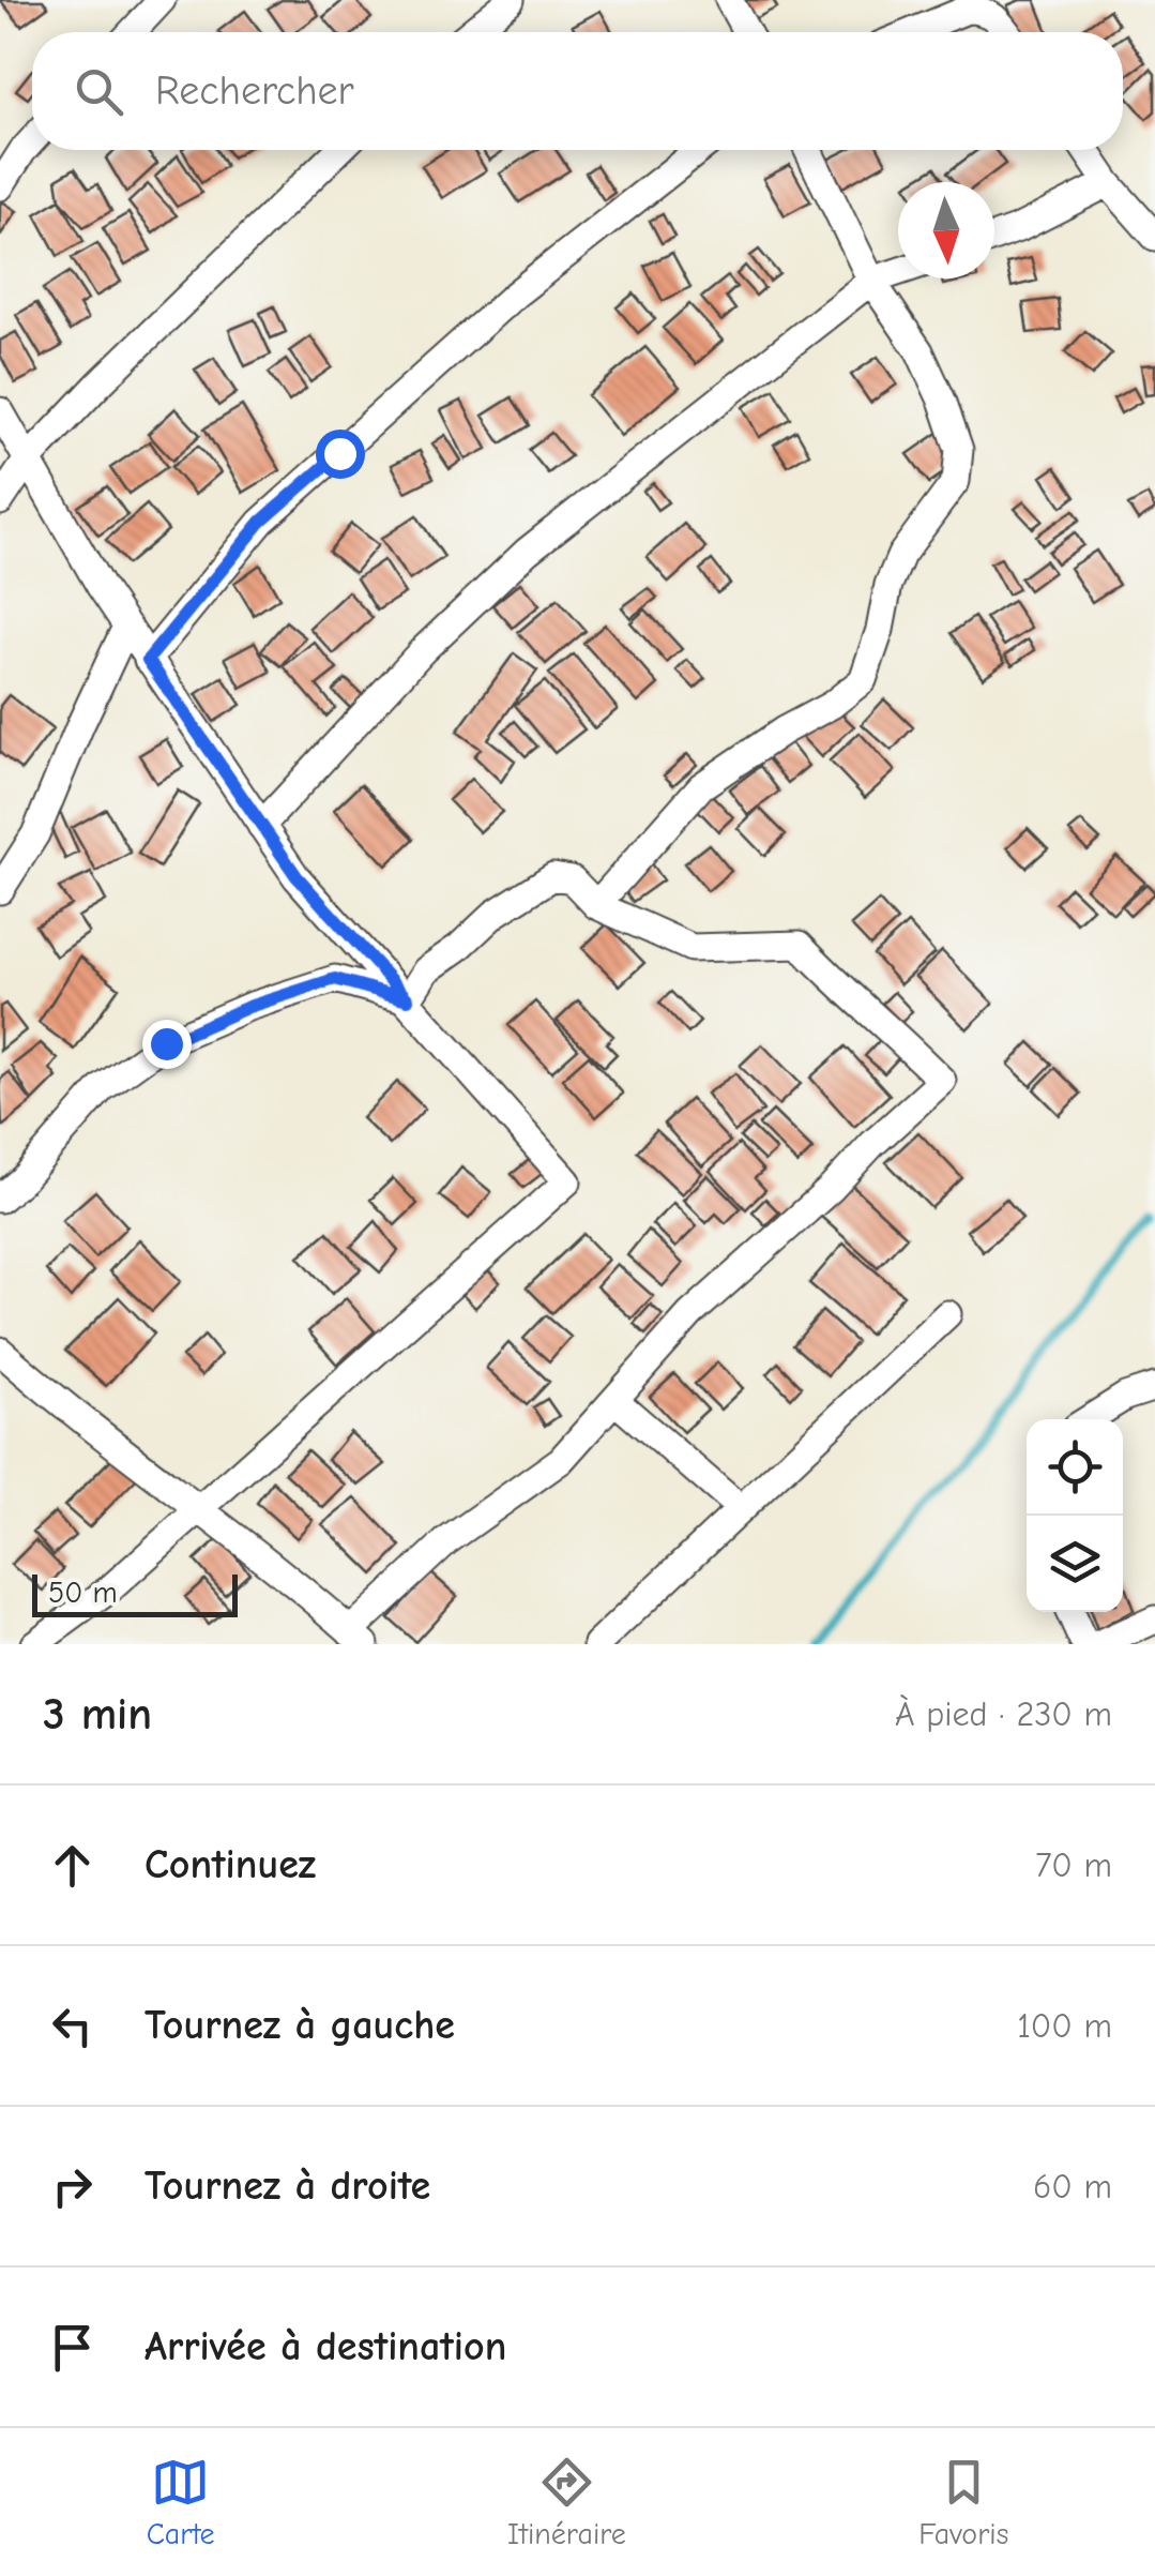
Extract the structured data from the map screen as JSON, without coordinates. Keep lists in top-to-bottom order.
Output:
{
  "scale_bar": "50 m",
  "north": "bottom",
  "page": {
    "search": "Rechercher",
    "scale": "50 m",
    "heading": ["3 min", "À pied · 230 m"],
    "list": [
      ["Continuez", "70 m"],
      ["Tournez à gauche", "100 m"],
      ["Tournez à droite", "60 m"],
      "Arrivée à destination"
    ],
    "nav": ["Carte", "Itinéraire", "Favoris"]
  }
}
